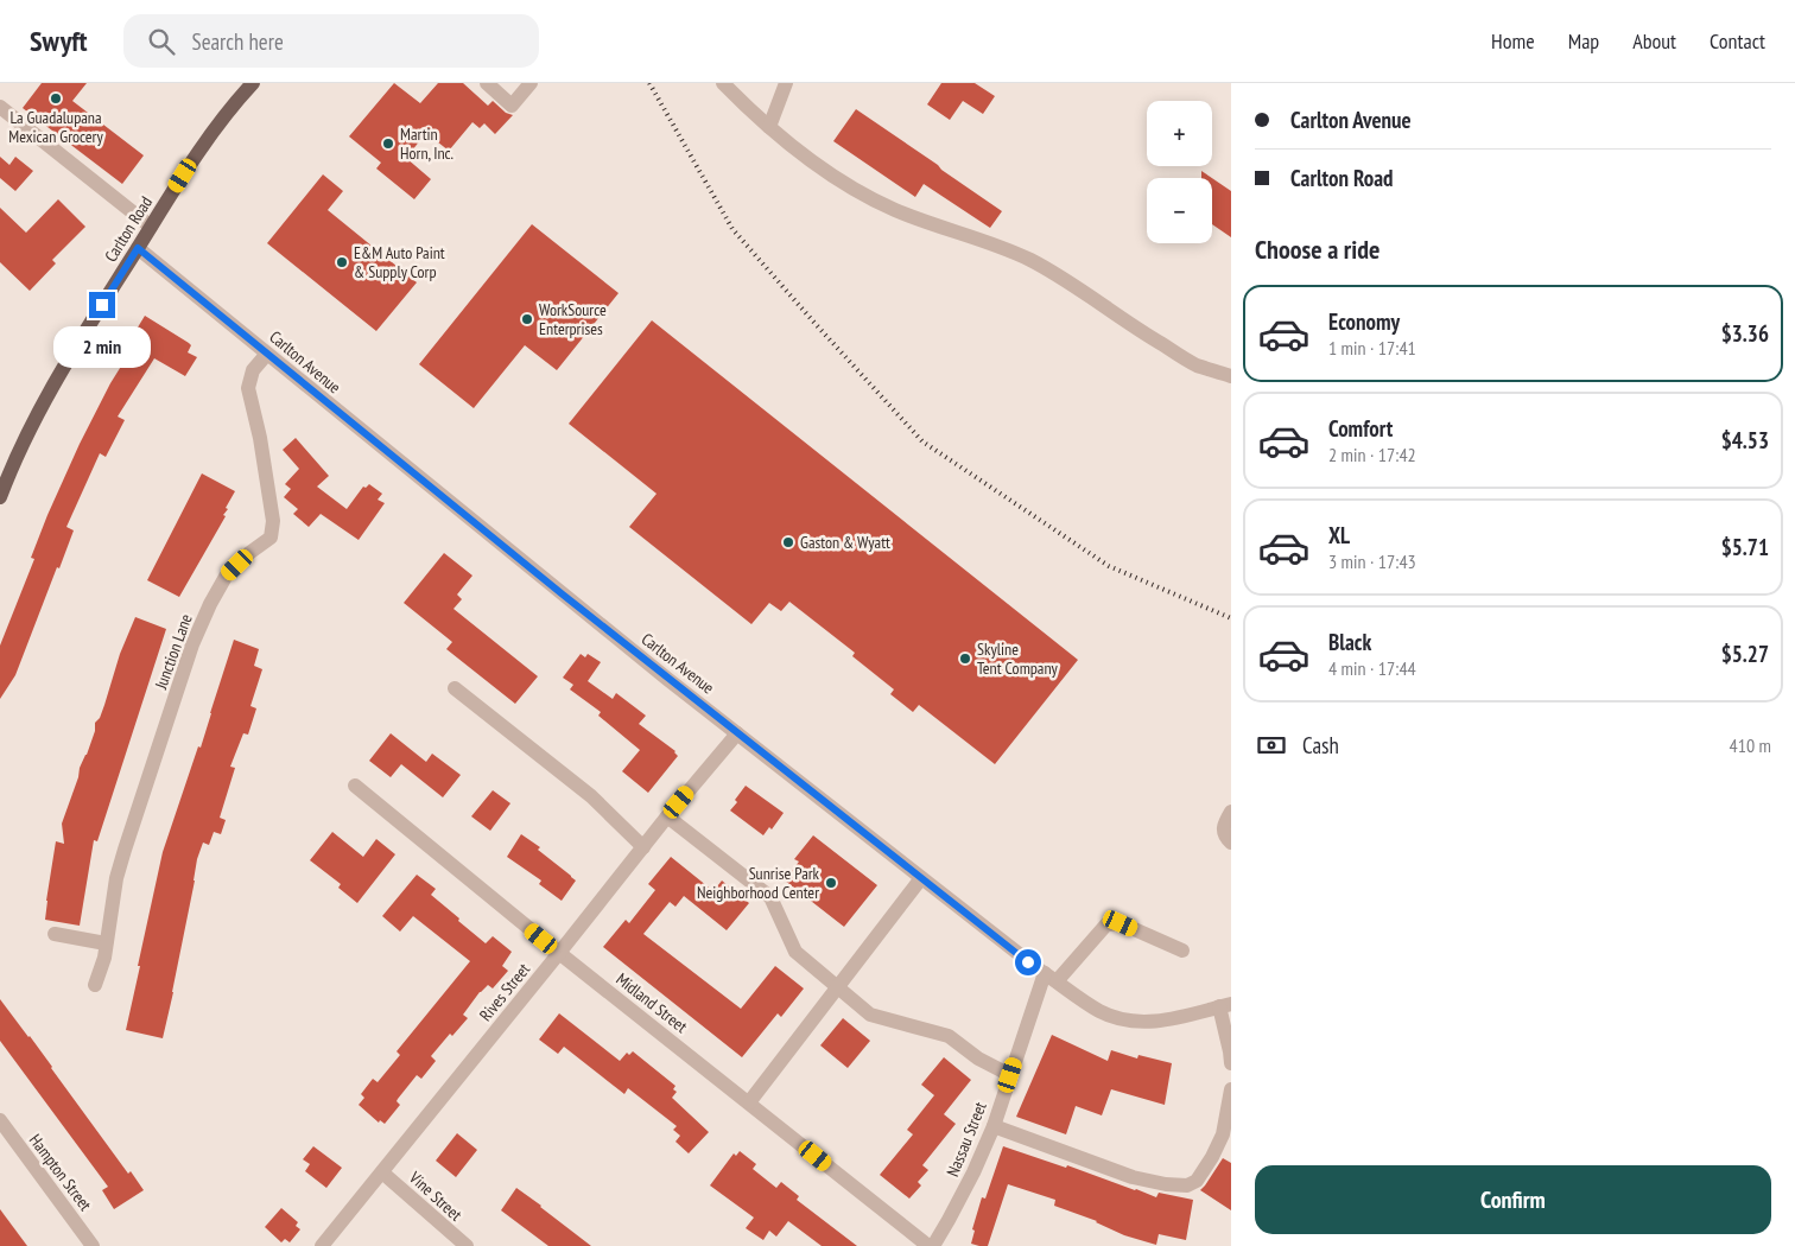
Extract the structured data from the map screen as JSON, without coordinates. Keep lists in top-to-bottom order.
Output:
{
  "streets": {
    "main road": ["Carlton Road"],
    "street": [
      "Carlton Avenue",
      "Junction Lane",
      "Rives Street",
      "Midland Street",
      "Nassau Street",
      "Hampton Street",
      "Vine Street"
    ]
  },
  "crossings": [
    ["Carlton Road", "Carlton Avenue"],
    ["Carlton Avenue", "Junction Lane"],
    ["Carlton Avenue", "Rives Street"],
    ["Carlton Avenue", "Nassau Street"],
    ["Rives Street", "Midland Street"],
    ["Rives Street", "Vine Street"]
  ],
  "places": [
    "La Guadalupana Mexican Grocery",
    "Martin Horn, Inc.",
    "E&M Auto Paint & Supply Corp",
    "WorkSource Enterprises",
    "Gaston & Wyatt",
    "Skyline Tent Company",
    "Sunrise Park Neighborhood Center"
  ],
  "page": {
    "header": "Swyft",
    "search": "Search here",
    "nav": [
      "Home",
      "Map",
      "About",
      "Contact"
    ],
    "banner": ["Carlton Avenue", "Carlton Road"],
    "map_buttons": ["+", "−"],
    "heading": "Choose a ride",
    "list": [
      {
        "name": "Economy",
        "note": "1 min · 17:41",
        "value": "$3.36"
      },
      {
        "name": "Comfort",
        "note": "2 min · 17:42",
        "value": "$4.53"
      },
      {
        "name": "XL",
        "note": "3 min · 17:43",
        "value": "$5.71"
      },
      {
        "name": "Black",
        "note": "4 min · 17:44",
        "value": "$5.27"
      }
    ],
    "bubble": "2 min",
    "pay": ["Cash", "410 m"],
    "buttons": "Confirm"
  }
}
